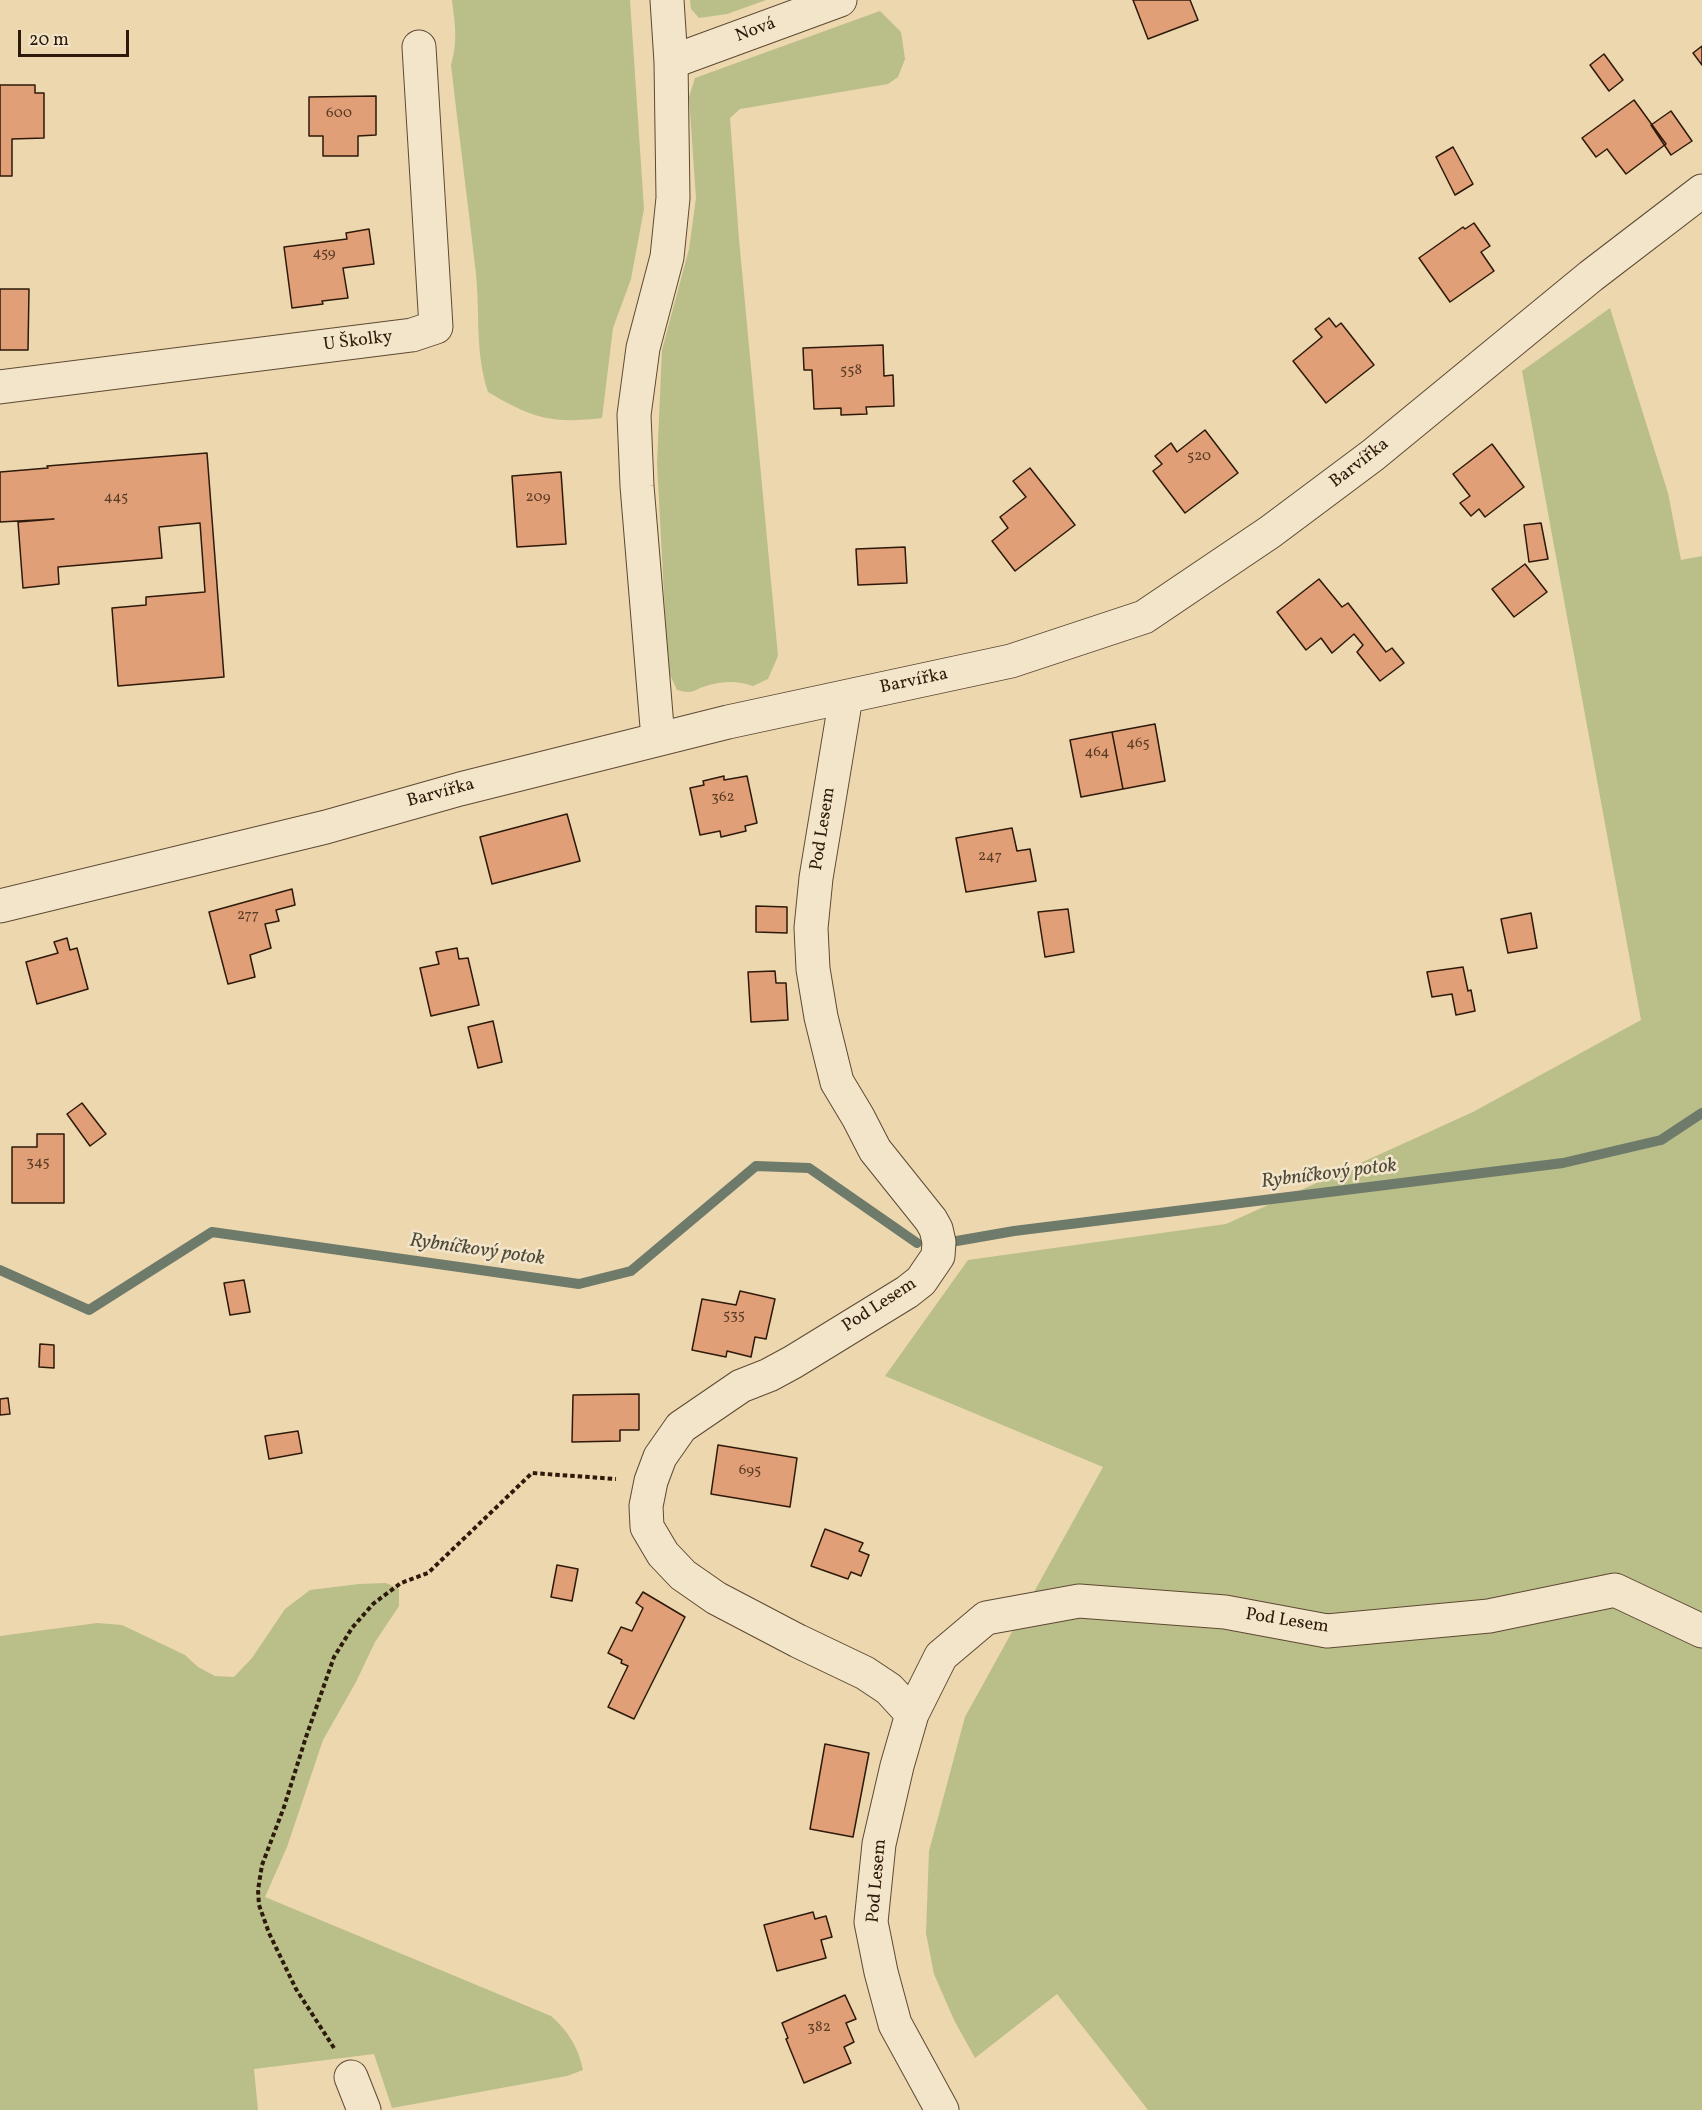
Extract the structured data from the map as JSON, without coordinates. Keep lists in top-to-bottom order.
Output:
{
  "streets": {
    "street": [
      "Nová",
      "U Školky",
      "Barvířka",
      "Pod Lesem"
    ]
  },
  "crossings": [
    ["Barvířka", "Pod Lesem"]
  ],
  "water": ["Rybníčkový potok"],
  "house_numbers": [
    "600",
    "459",
    "558",
    "520",
    "445",
    "209",
    "465",
    "464",
    "362",
    "247",
    "277",
    "345",
    "535",
    "695",
    "382"
  ],
  "scale_bar": "20 m"
}
